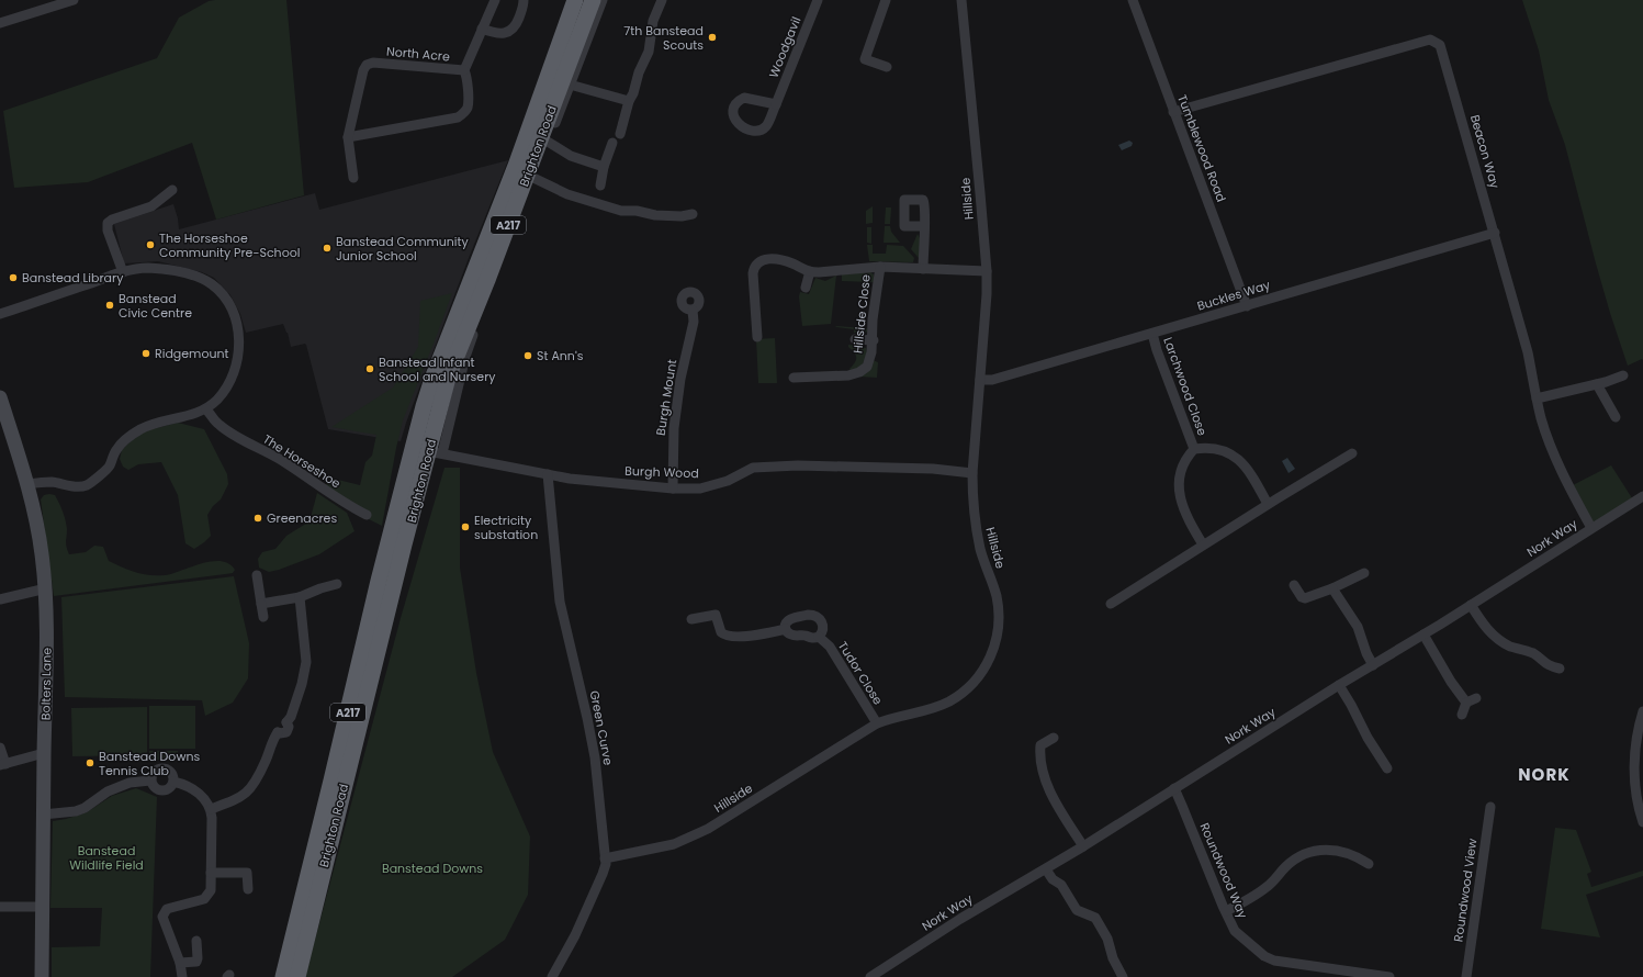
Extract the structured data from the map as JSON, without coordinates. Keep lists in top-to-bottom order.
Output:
{
  "streets": {
    "highway": ["Brighton Road", "A217"],
    "main road": ["Bolters Lane"],
    "street": [
      "Woodgavil",
      "North Acre",
      "Tumblewood Road",
      "Beacon Way",
      "Hillside",
      "Buckles Way",
      "Hillside Close",
      "Larchwood Close",
      "Burgh Mount",
      "The Horseshoe",
      "Burgh Wood",
      "Nork Way",
      "Tudor Close",
      "Green Curve",
      "Roundwood Way",
      "Roundwood View"
    ]
  },
  "crossings": [
    ["Brighton Road", "Burgh Wood"],
    ["Tumblewood Road", "Beacon Way"],
    ["Tumblewood Road", "Buckles Way"],
    ["Beacon Way", "Buckles Way"],
    ["Beacon Way", "Nork Way"],
    ["Hillside", "Buckles Way"],
    ["Hillside", "Hillside Close"],
    ["Hillside", "Burgh Wood"],
    ["Hillside", "Tudor Close"],
    ["Hillside", "Green Curve"],
    ["Buckles Way", "Larchwood Close"],
    ["Burgh Mount", "Burgh Wood"],
    ["Burgh Wood", "Green Curve"],
    ["Nork Way", "Roundwood Way"]
  ],
  "districts": ["NORK"],
  "parks": ["Banstead Wildlife Field", "Banstead Downs"],
  "places": [
    "7th Banstead Scouts",
    "The Horseshoe Community Pre-School",
    "Banstead Community Junior School",
    "Banstead Library",
    "Banstead Civic Centre",
    "Ridgemount",
    "St Ann's",
    "Banstead Infant School and Nursery",
    "Greenacres",
    "Electricity substation",
    "Banstead Downs Tennis Club"
  ]
}
